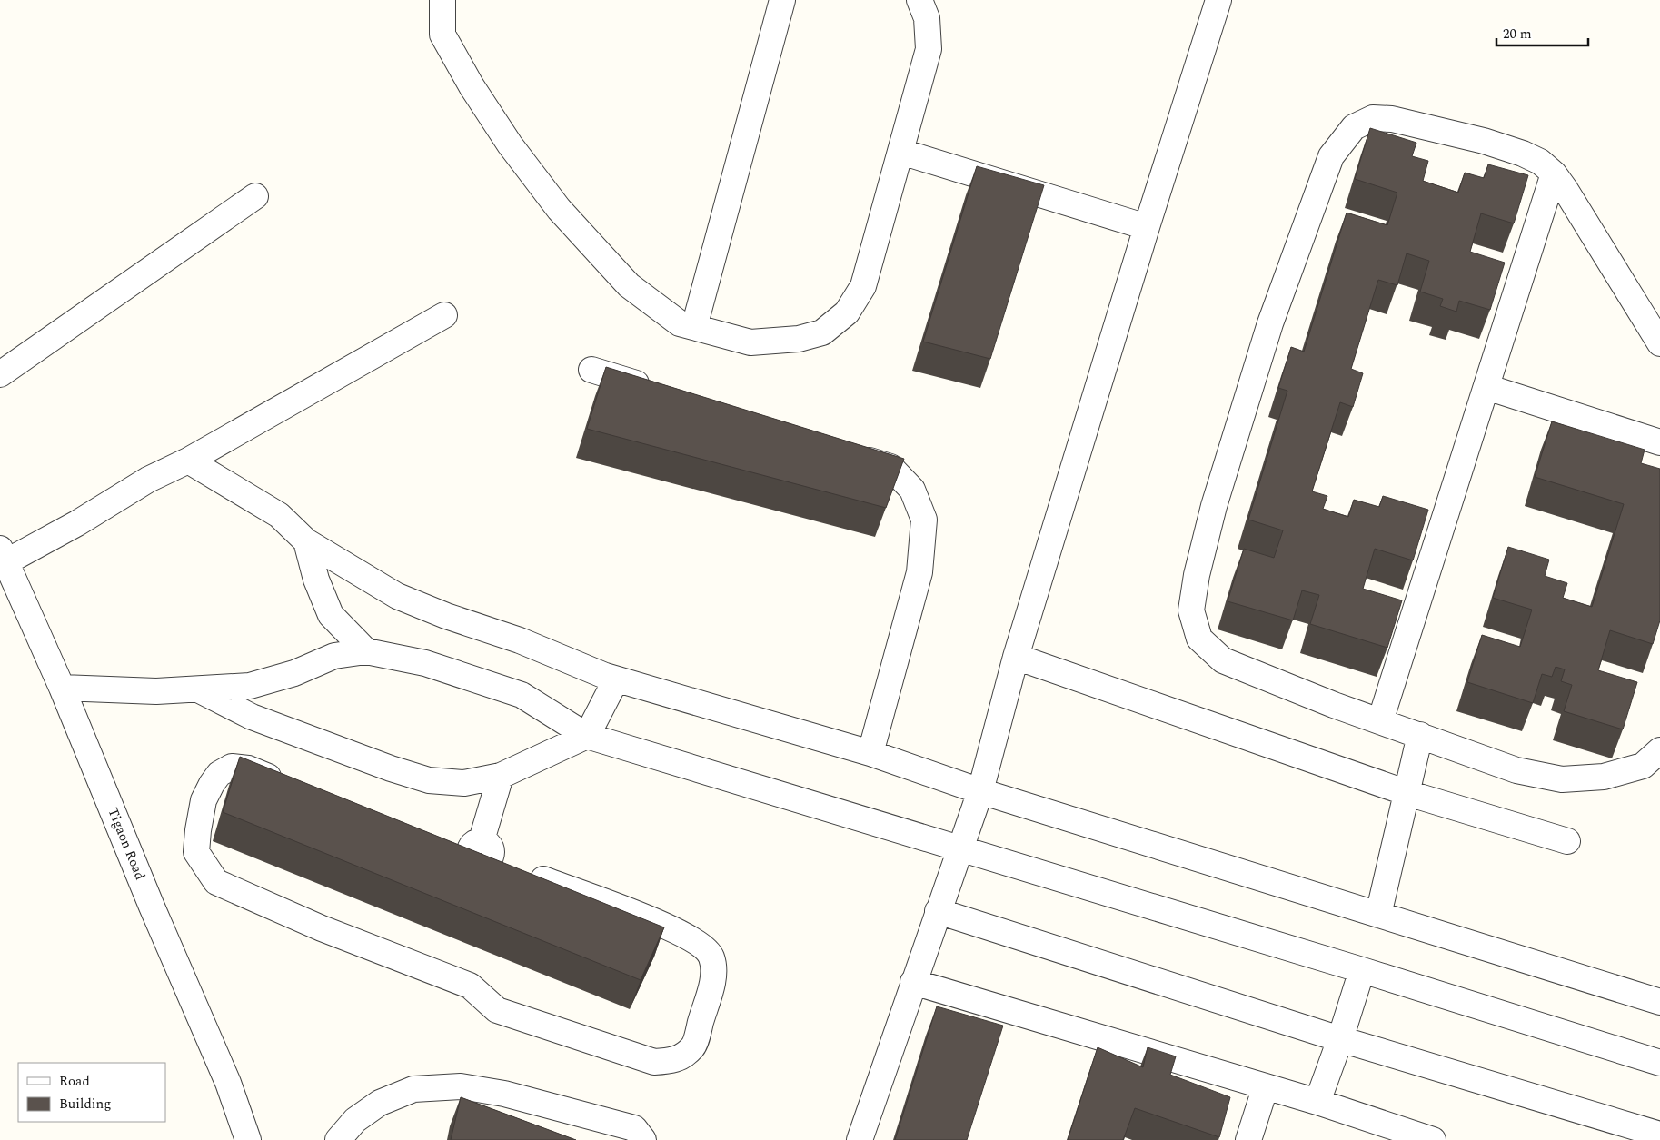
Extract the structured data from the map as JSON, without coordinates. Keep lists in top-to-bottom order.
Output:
{
  "streets": {
    "street": ["Tigaon Road"]
  },
  "legend": ["Road", "Building"],
  "scale_bar": "20 m"
}
